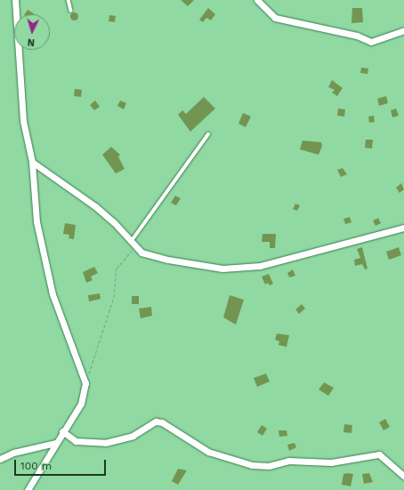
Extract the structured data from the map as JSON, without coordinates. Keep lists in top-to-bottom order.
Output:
{
  "scale_bar": "100 m",
  "north": "bottom"
}
